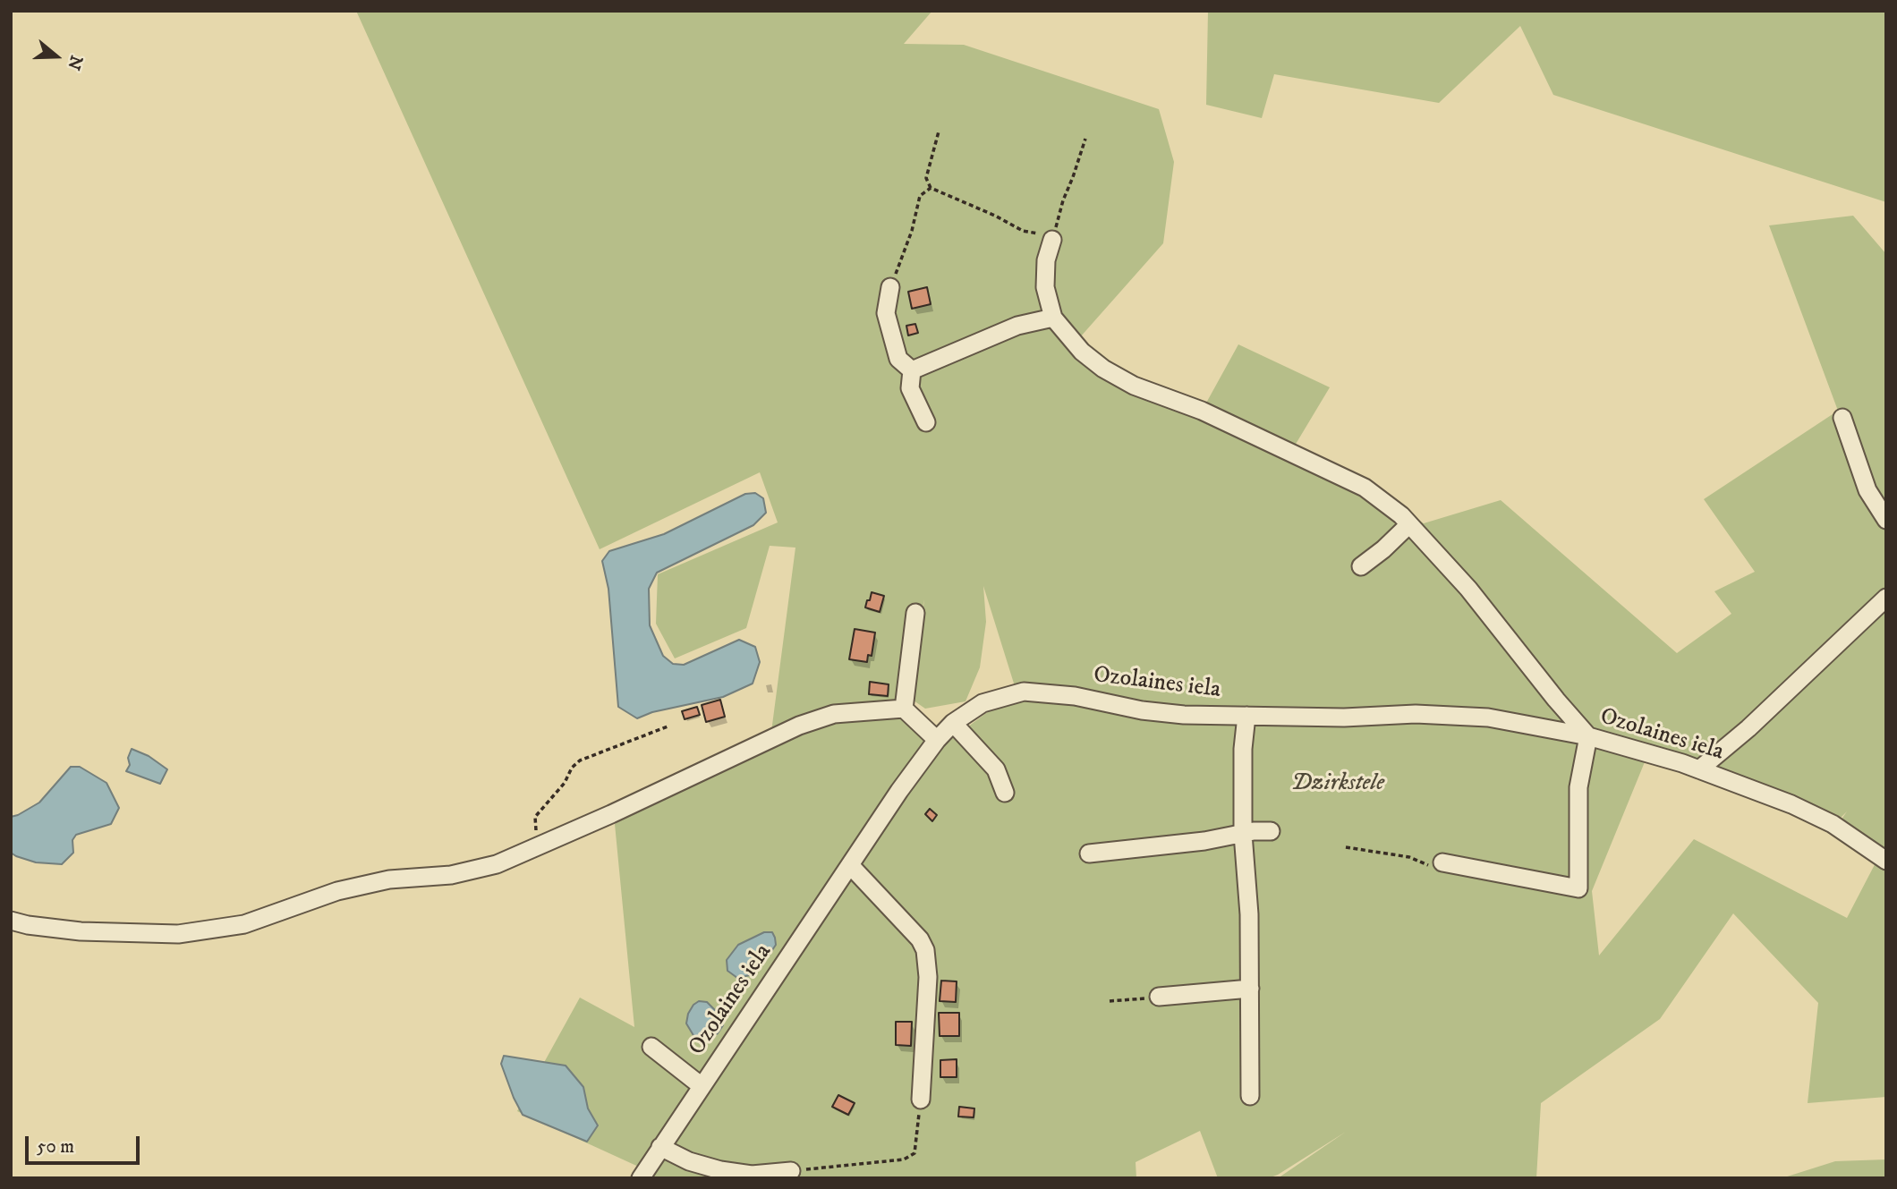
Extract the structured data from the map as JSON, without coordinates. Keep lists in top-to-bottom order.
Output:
{
  "streets": {
    "street": ["Ozolaines iela"]
  },
  "parks": ["Dzirkstele"],
  "scale_bar": "50 m",
  "north": "right"
}
